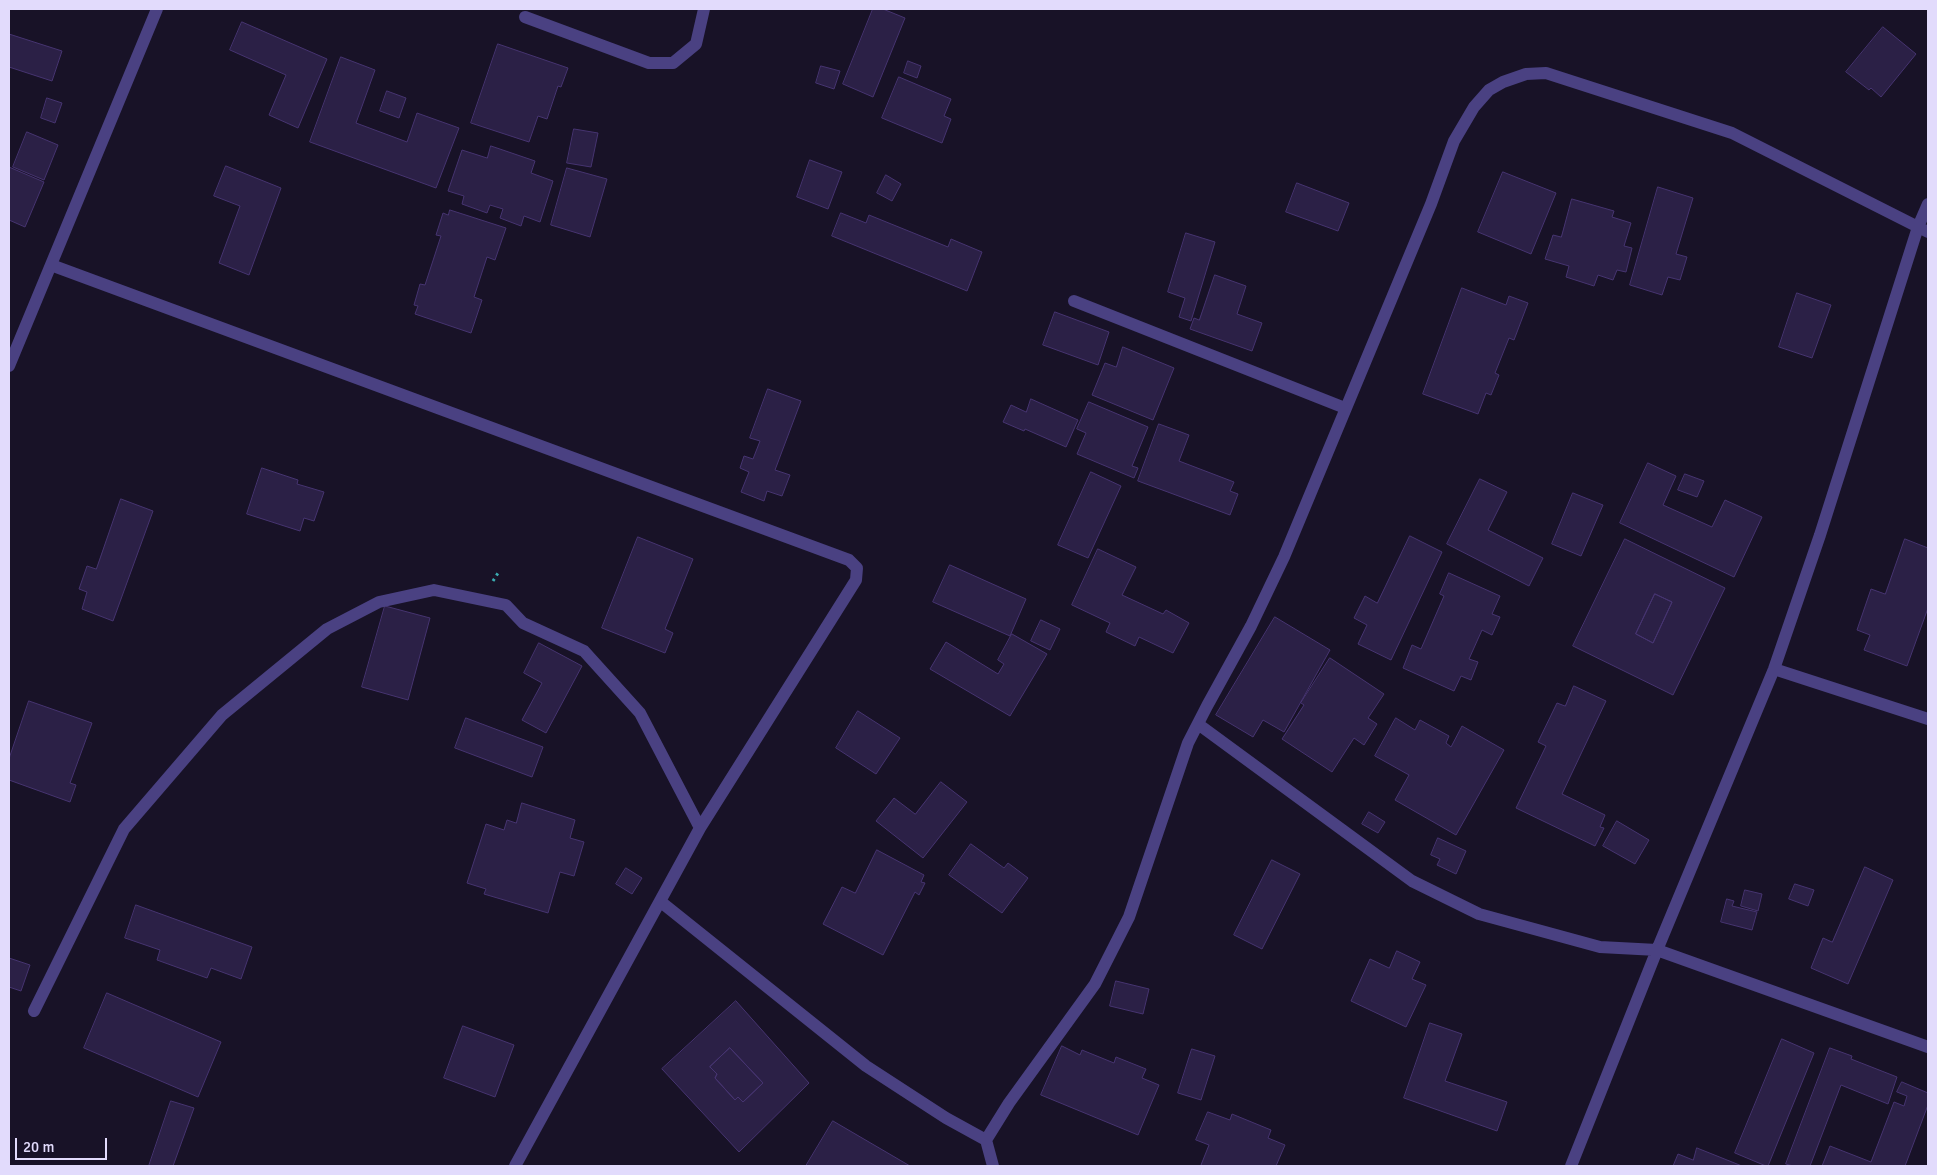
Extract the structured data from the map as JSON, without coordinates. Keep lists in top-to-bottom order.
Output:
{
  "scale_bar": "20 m"
}
